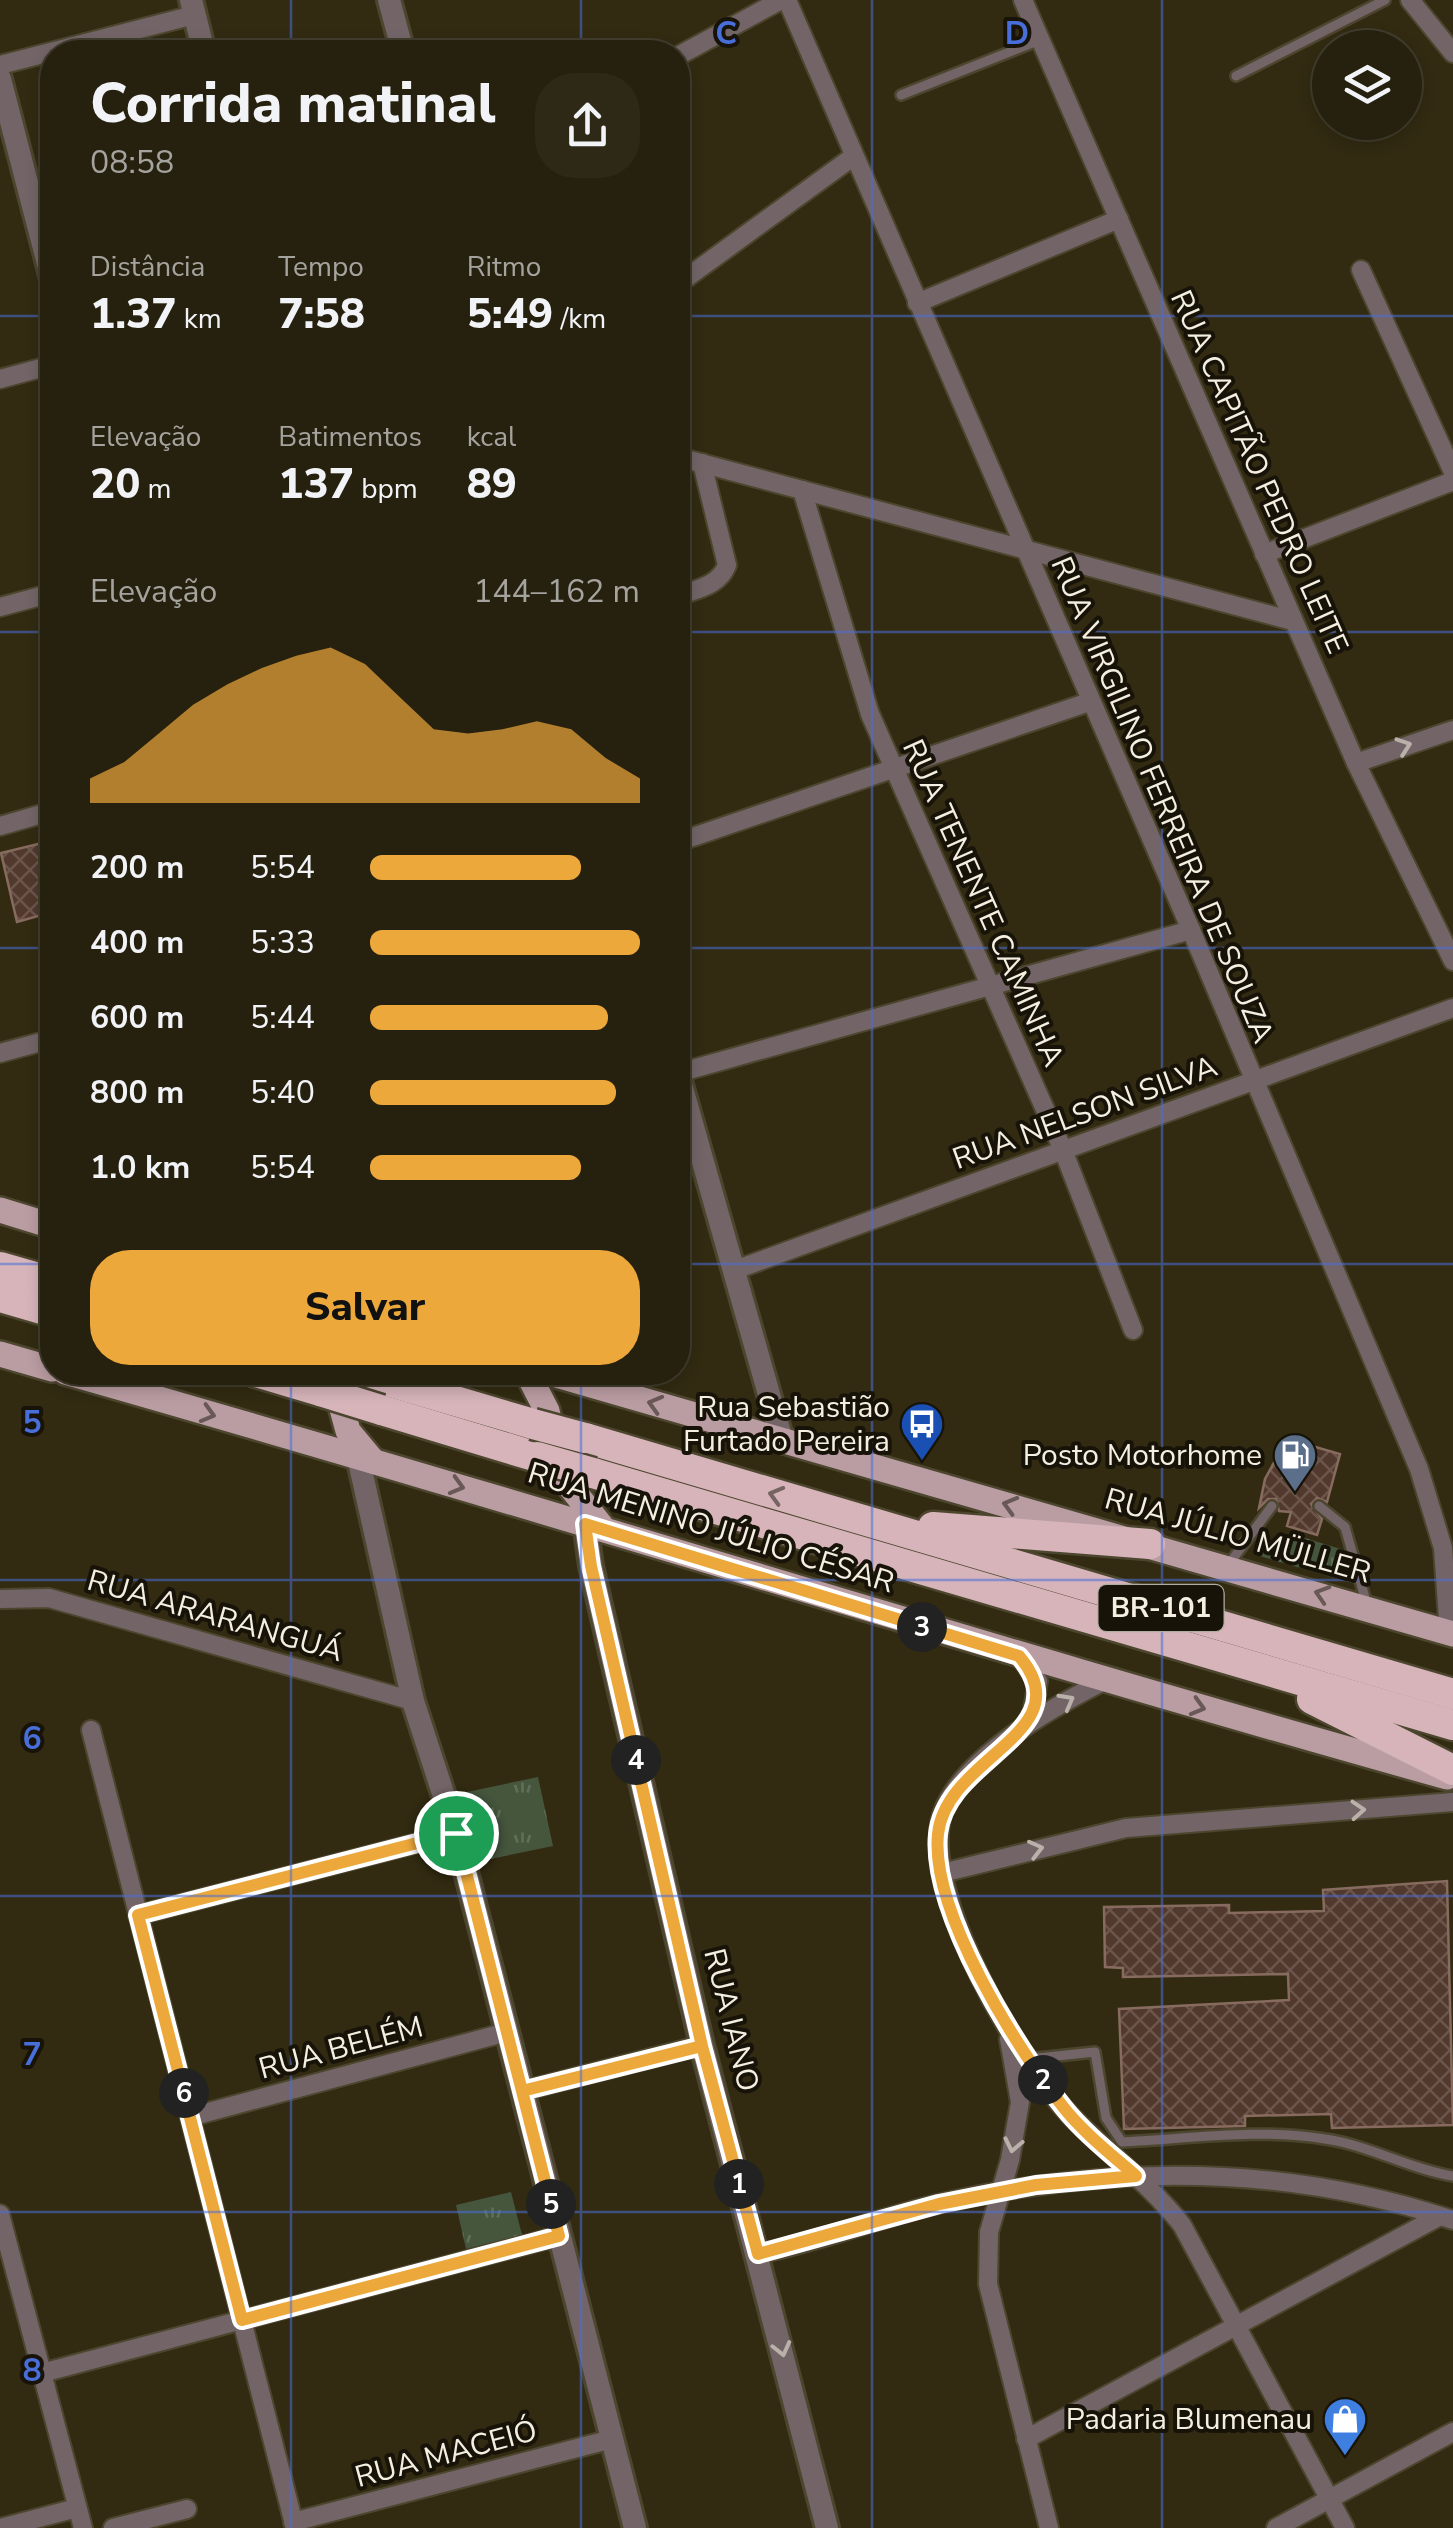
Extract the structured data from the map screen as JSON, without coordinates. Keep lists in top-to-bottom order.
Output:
{
  "streets": {
    "highway": ["BR-101"],
    "main road": ["RUA MENINO JÚLIO CÉSAR", "RUA JÚLIO MÜLLER", "RUA IANO"],
    "street": [
      "RUA CAPITÃO PEDRO LEITE",
      "RUA VIRGILINO FERREIRA DE SOUZA",
      "RUA TENENTE CAMINHA",
      "RUA NELSON SILVA",
      "RUA ARARANGUÁ",
      "RUA BELÉM",
      "RUA MACEIÓ"
    ]
  },
  "crossings": [
    ["RUA VIRGILINO FERREIRA DE SOUZA", "RUA NELSON SILVA"],
    ["RUA VIRGILINO FERREIRA DE SOUZA", "RUA JÚLIO MÜLLER"],
    ["RUA TENENTE CAMINHA", "RUA NELSON SILVA"],
    ["RUA MENINO JÚLIO CÉSAR", "RUA IANO"],
    ["BR-101", "RUA IANO"]
  ],
  "one_way": ["RUA MENINO JÚLIO CÉSAR", "RUA JÚLIO MÜLLER"],
  "places": {
    "bus stop": ["Rua Sebastião Furtado Pereira"],
    "fuel station": ["Posto Motorhome"],
    "shop": ["Padaria Blumenau"]
  },
  "page": {
    "heading": ["Corrida matinal", "08:58"],
    "stats": [
      ["Distância", "1.37 km"],
      ["Tempo", "7:58"],
      ["Ritmo", "5:49 /km"],
      ["Elevação", "20 m"],
      ["Batimentos", "137 bpm"],
      ["kcal", "89"]
    ],
    "chart": ["Elevação", "144–162 m"],
    "list": [
      {
        "name": "200 m",
        "note": "5:54"
      },
      {
        "name": "400 m",
        "note": "5:33"
      },
      {
        "name": "600 m",
        "note": "5:44"
      },
      {
        "name": "800 m",
        "note": "5:40"
      },
      {
        "name": "1.0 km",
        "note": "5:54"
      }
    ],
    "buttons": "Salvar",
    "pins": [
      "3",
      "4",
      "2",
      "6",
      "1",
      "5"
    ]
  },
  "grid": {
    "columns": ["C", "D"],
    "rows": [
      "5",
      "6",
      "7",
      "8"
    ]
  }
}
